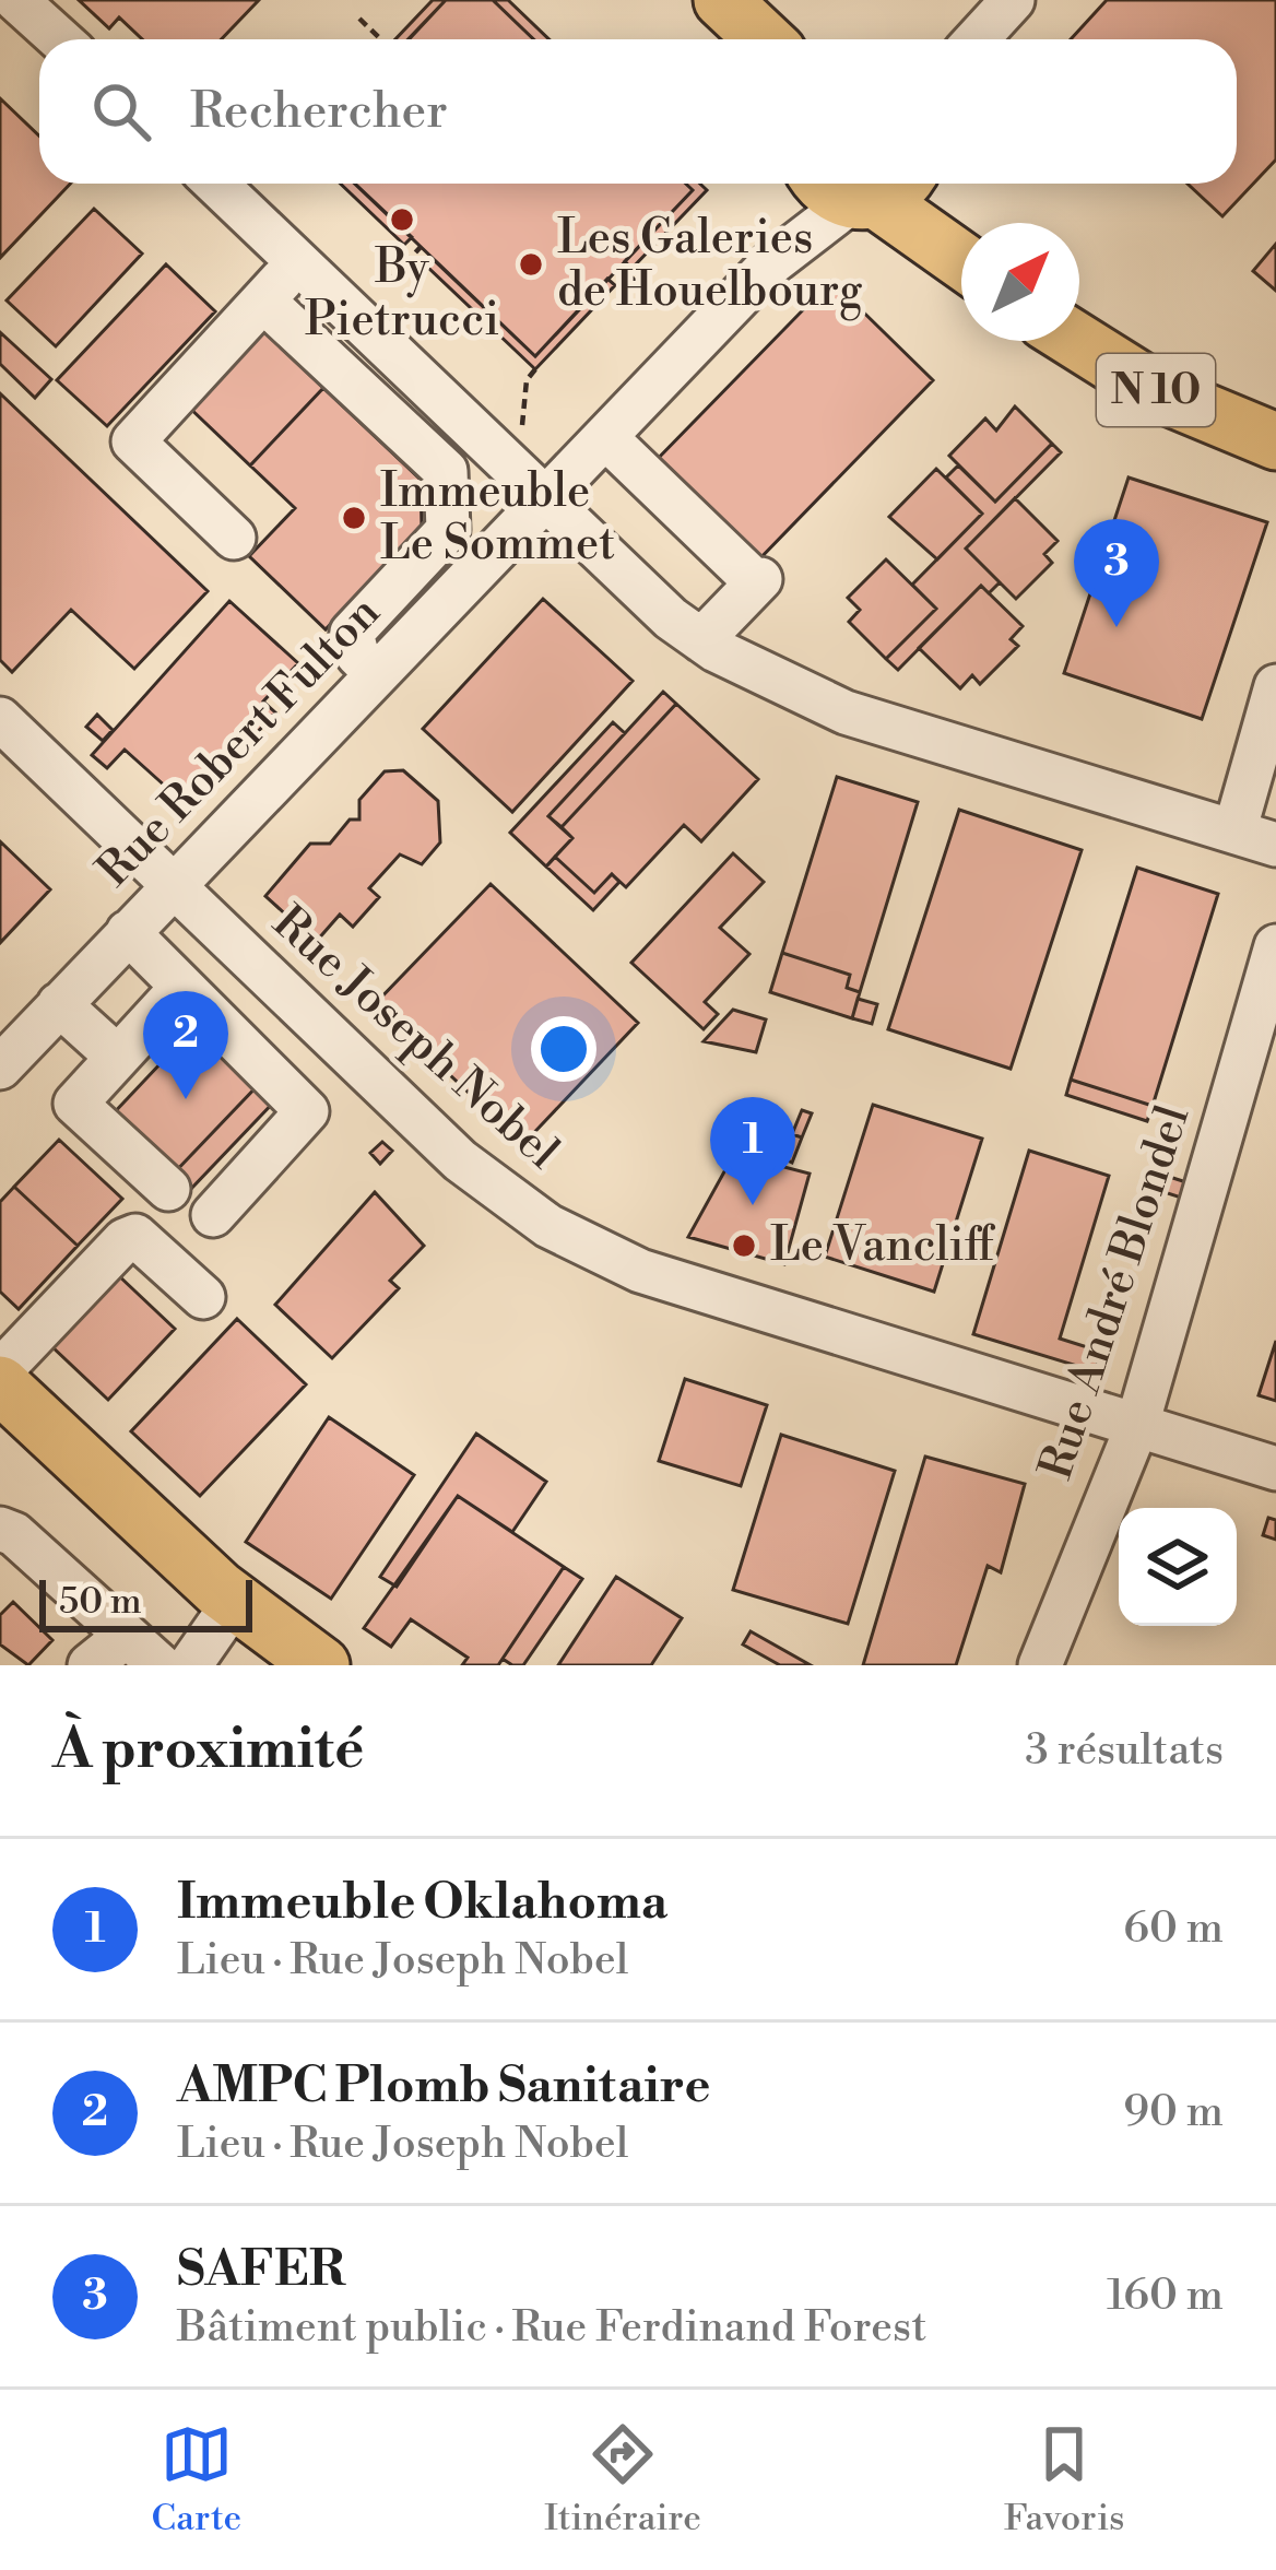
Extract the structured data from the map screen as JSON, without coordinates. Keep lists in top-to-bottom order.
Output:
{
  "streets": {
    "main road": ["N 10"],
    "street": ["Rue Robert Fulton", "Rue Joseph Nobel", "Rue André Blondel"]
  },
  "crossings": [
    ["Rue Robert Fulton", "Rue Joseph Nobel"],
    ["Rue Joseph Nobel", "Rue André Blondel"]
  ],
  "places": [
    "By Pietrucci",
    "Les Galeries de Houelbourg",
    "Immeuble Le Sommet",
    "Le Vancliff"
  ],
  "scale_bar": "50 m",
  "north": "top right",
  "page": {
    "search": "Rechercher",
    "pins": ["3", "2", "1"],
    "scale": "50 m",
    "heading": ["À proximité", "3 résultats"],
    "list": [
      {
        "mark": "1",
        "name": "Immeuble Oklahoma",
        "note": "Lieu · Rue Joseph Nobel",
        "value": "60 m"
      },
      {
        "mark": "2",
        "name": "AMPC Plomb Sanitaire",
        "note": "Lieu · Rue Joseph Nobel",
        "value": "90 m"
      },
      {
        "mark": "3",
        "name": "SAFER",
        "note": "Bâtiment public · Rue Ferdinand Forest",
        "value": "160 m"
      }
    ],
    "nav": ["Carte", "Itinéraire", "Favoris"]
  }
}
